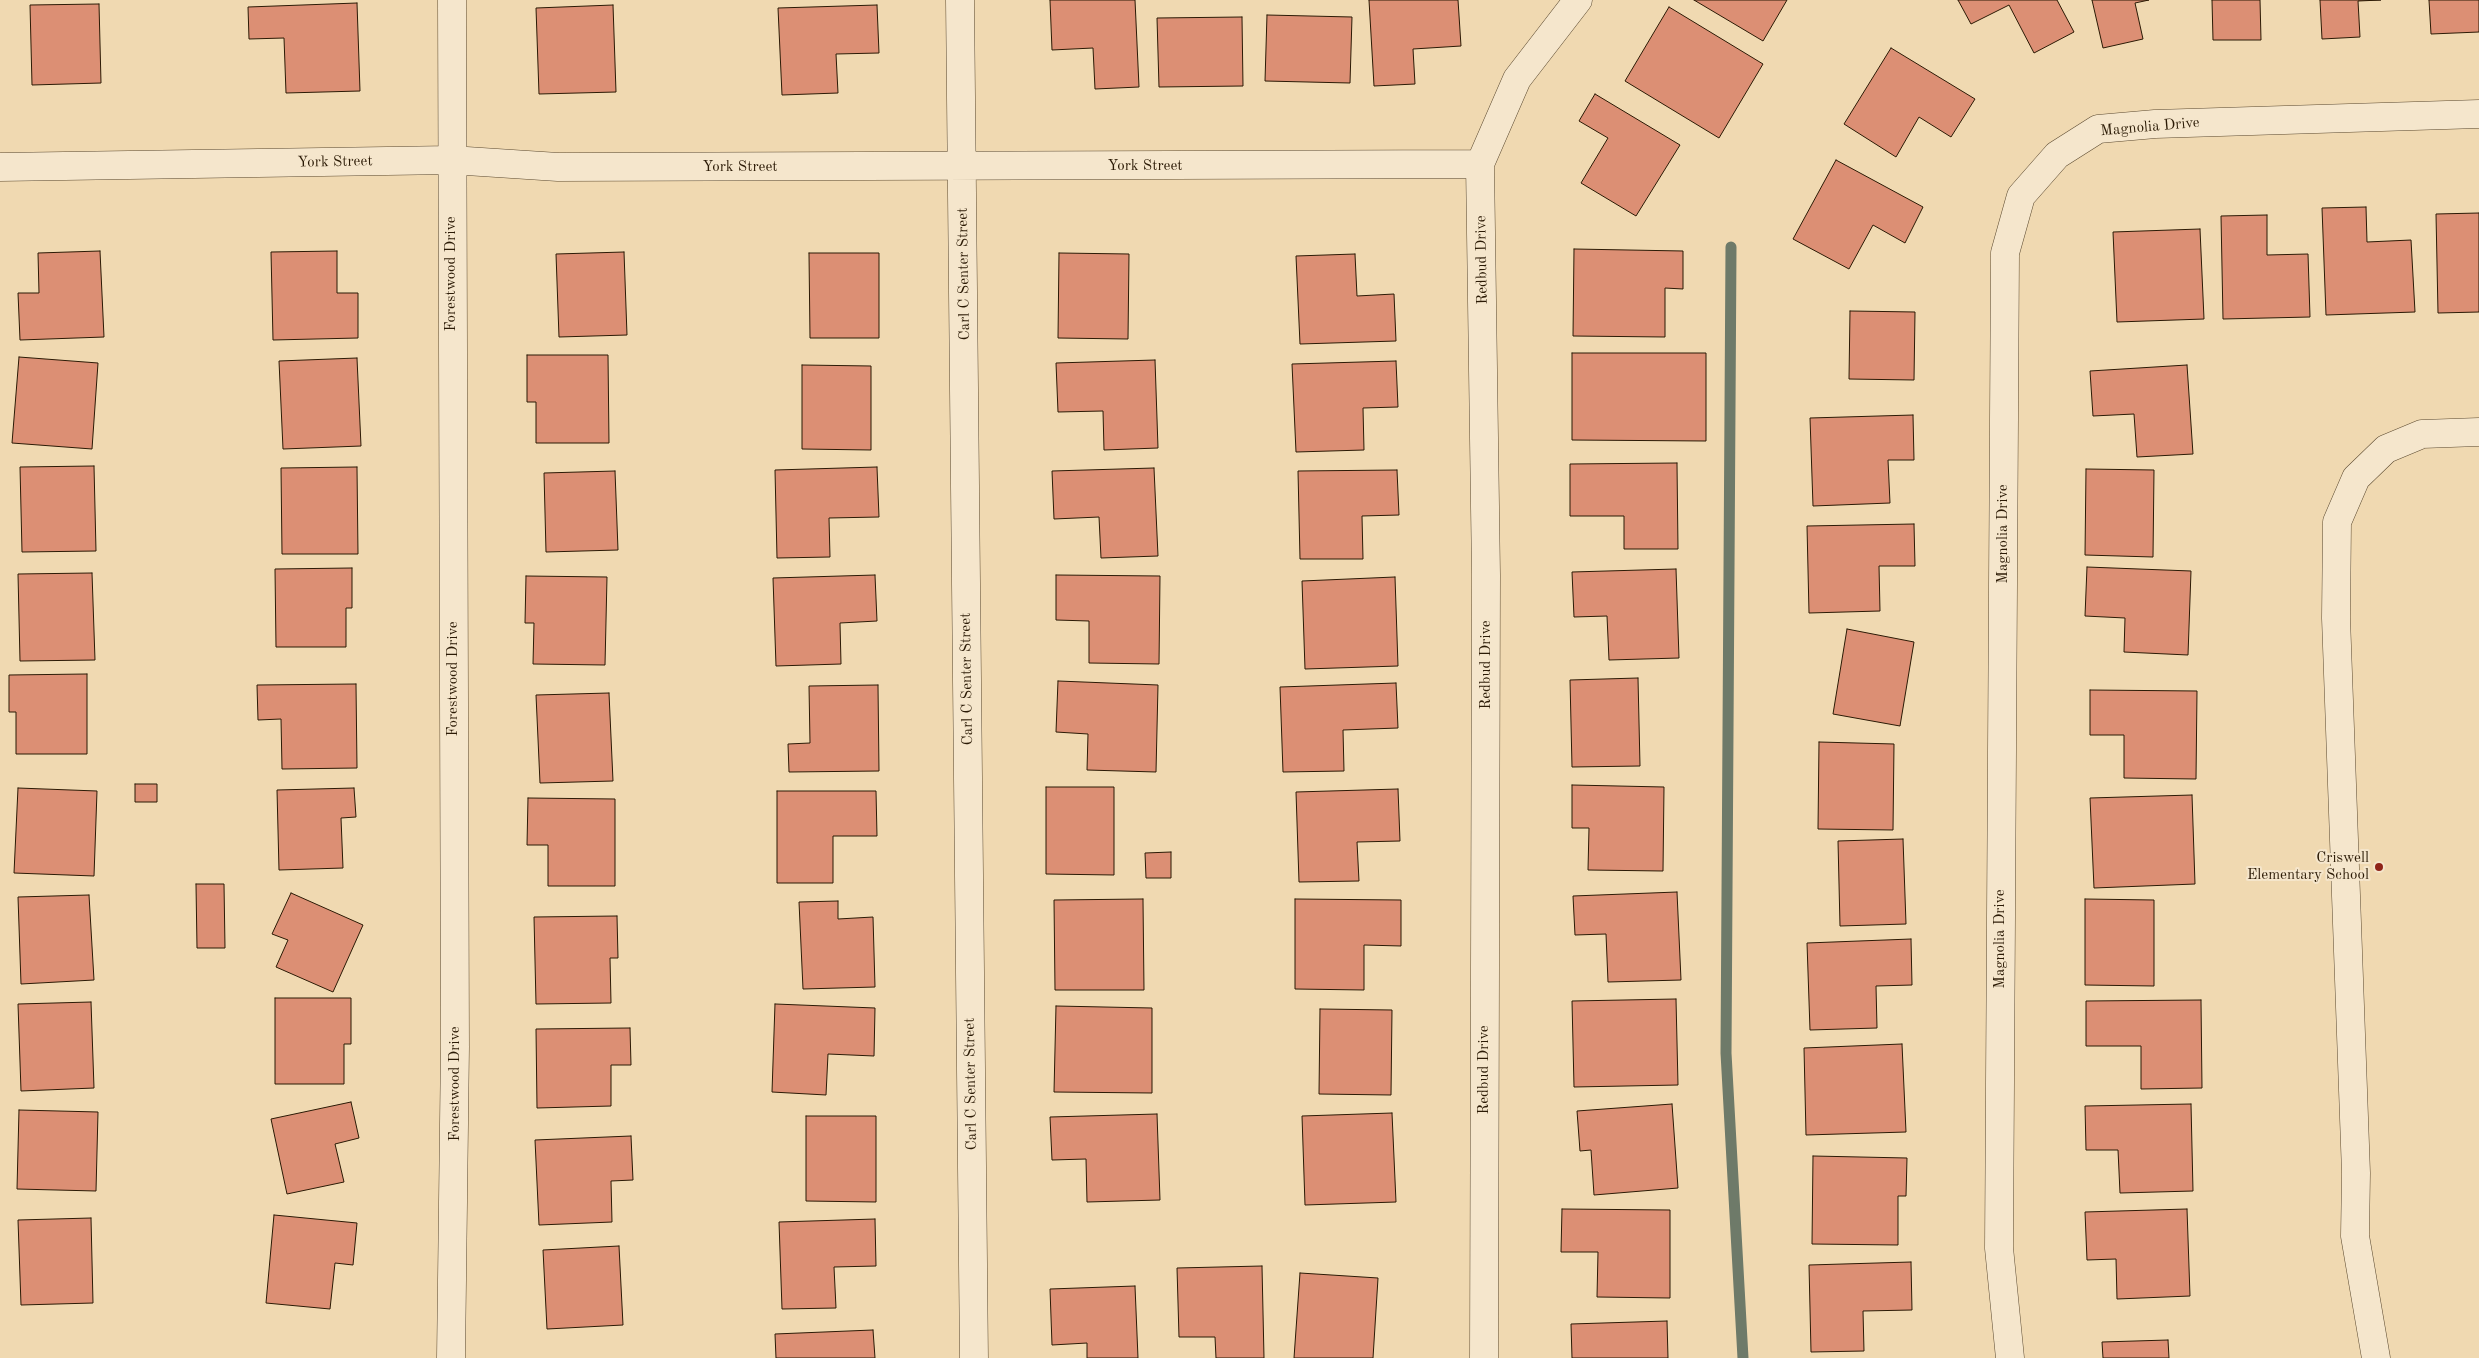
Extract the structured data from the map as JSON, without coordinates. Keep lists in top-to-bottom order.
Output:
{
  "streets": {
    "street": [
      "Magnolia Drive",
      "York Street",
      "Redbud Drive",
      "Forestwood Drive",
      "Carl C Senter Street"
    ]
  },
  "crossings": [
    ["York Street", "Redbud Drive"],
    ["York Street", "Forestwood Drive"],
    ["York Street", "Carl C Senter Street"]
  ],
  "places": ["Criswell Elementary School"]
}
